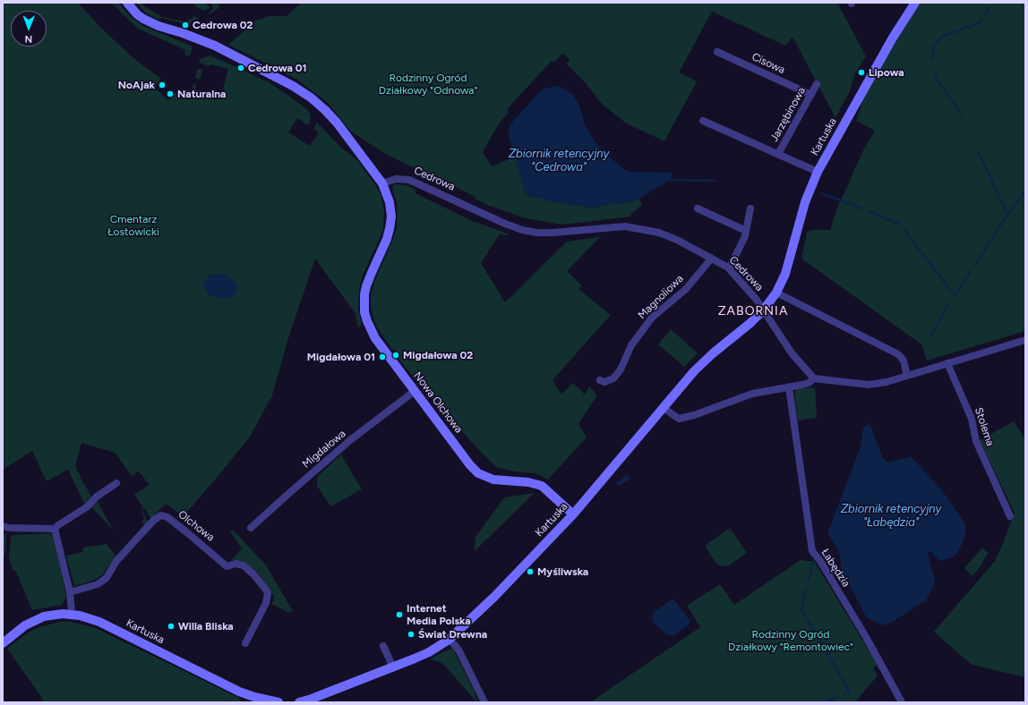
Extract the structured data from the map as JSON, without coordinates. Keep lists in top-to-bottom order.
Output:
{
  "streets": {
    "street": [
      "Cisowa",
      "Jarzębinowa",
      "Kartuska",
      "Cedrowa",
      "Magnoliowa",
      "Nowa Olchowa",
      "Stolema",
      "Migdałowa",
      "Olchowa",
      "Łabędzia"
    ]
  },
  "crossings": [
    ["Cisowa", "Jarzębinowa"],
    ["Kartuska", "Cedrowa"],
    ["Kartuska", "Nowa Olchowa"],
    ["Cedrowa", "Magnoliowa"],
    ["Cedrowa", "Nowa Olchowa"],
    ["Nowa Olchowa", "Migdałowa"]
  ],
  "districts": ["ZABORNIA"],
  "water": ["Zbiornik retencyjny \"Cedrowa\"", "Zbiornik retencyjny \"Łabędzia\""],
  "parks": ["Rodzinny Ogród Działkowy \"Odnowa\"", "Cmentarz Łostowicki", "Rodzinny Ogród Działkowy \"Remontowiec\""],
  "places": [
    "Cedrowa 02",
    "Cedrowa 01",
    "Lipowa",
    "NoAjak",
    "Naturalna",
    "Migdałowa 02",
    "Migdałowa 01",
    "Myśliwska",
    "Internet Media Polska",
    "Willa Bliska",
    "Świat Drewna"
  ],
  "north": "bottom"
}
